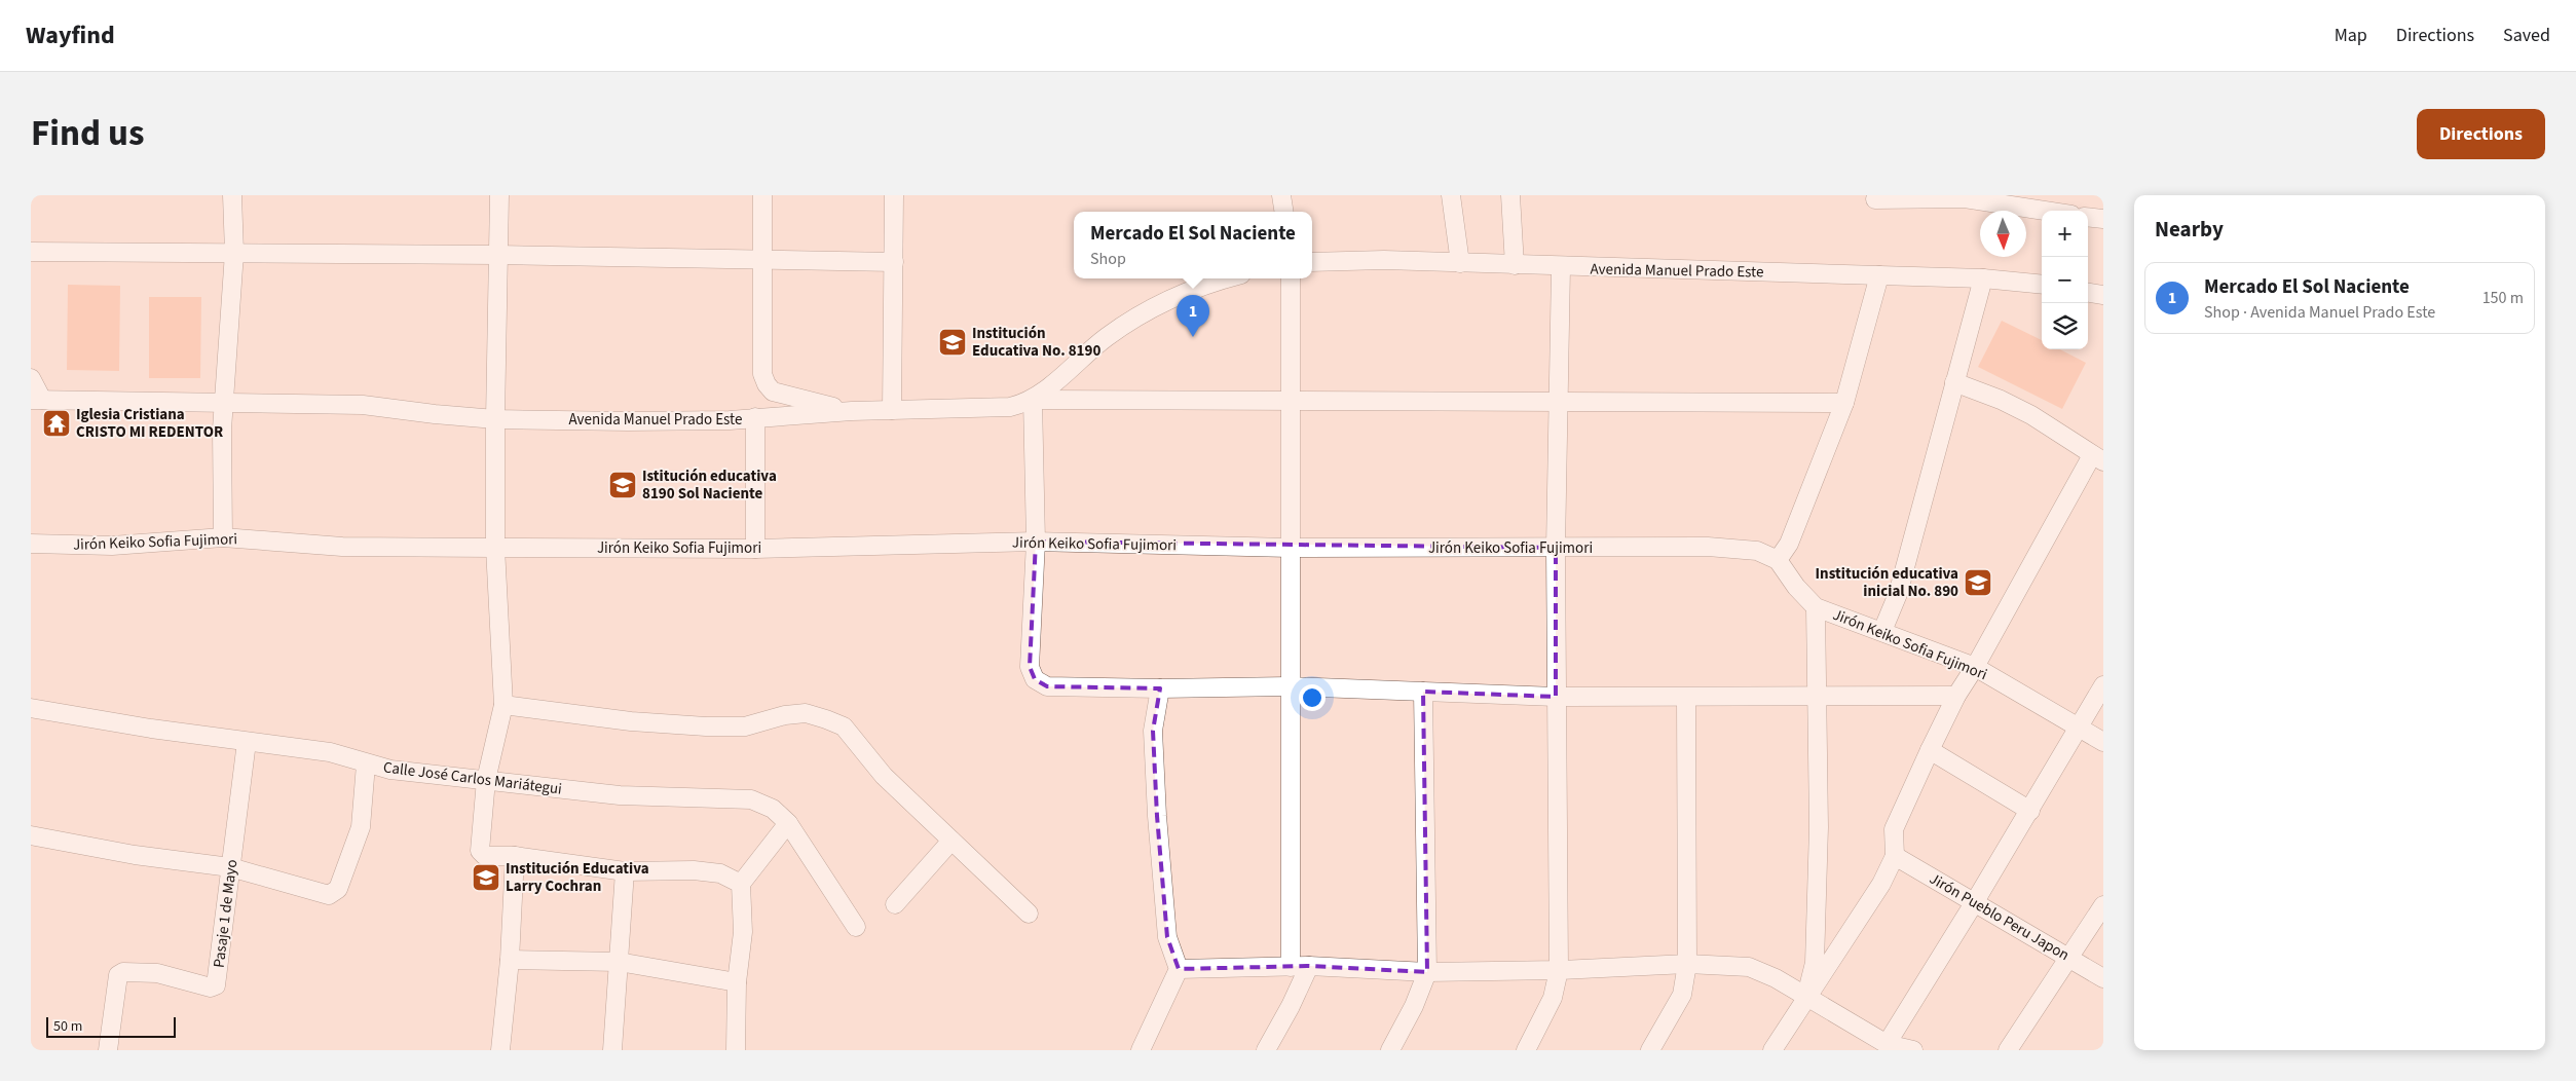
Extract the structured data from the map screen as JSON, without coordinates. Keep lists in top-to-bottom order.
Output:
{
  "streets": {
    "street": [
      "Avenida Manuel Prado Este",
      "Jirón Keiko Sofia Fujimori",
      "Calle José Carlos Mariátegui",
      "Pasaje 1 de Mayo",
      "Jirón Pueblo Peru Japon"
    ]
  },
  "crossings": [
    ["Calle José Carlos Mariátegui", "Pasaje 1 de Mayo"]
  ],
  "places": {
    "school or university": [
      "Institución Educativa No. 8190",
      "Istitución educativa 8190 Sol Naciente",
      "Institución educativa inicial No. 890",
      "Institución Educativa Larry Cochran"
    ],
    "temple": ["Iglesia Cristiana CRISTO MI REDENTOR"]
  },
  "scale_bar": "50 m",
  "north": "bottom",
  "page": {
    "header": "Wayfind",
    "nav": ["Map", "Directions", "Saved"],
    "title": "Find us",
    "buttons": "Directions",
    "heading": "Nearby",
    "map_buttons": ["+", "−"],
    "popup": ["Mercado El Sol Naciente", "Shop"],
    "list": [
      {
        "mark": "1",
        "name": "Mercado El Sol Naciente",
        "note": "Shop · Avenida Manuel Prado Este",
        "value": "150 m"
      }
    ],
    "pins": "1",
    "scale": "50 m"
  }
}
